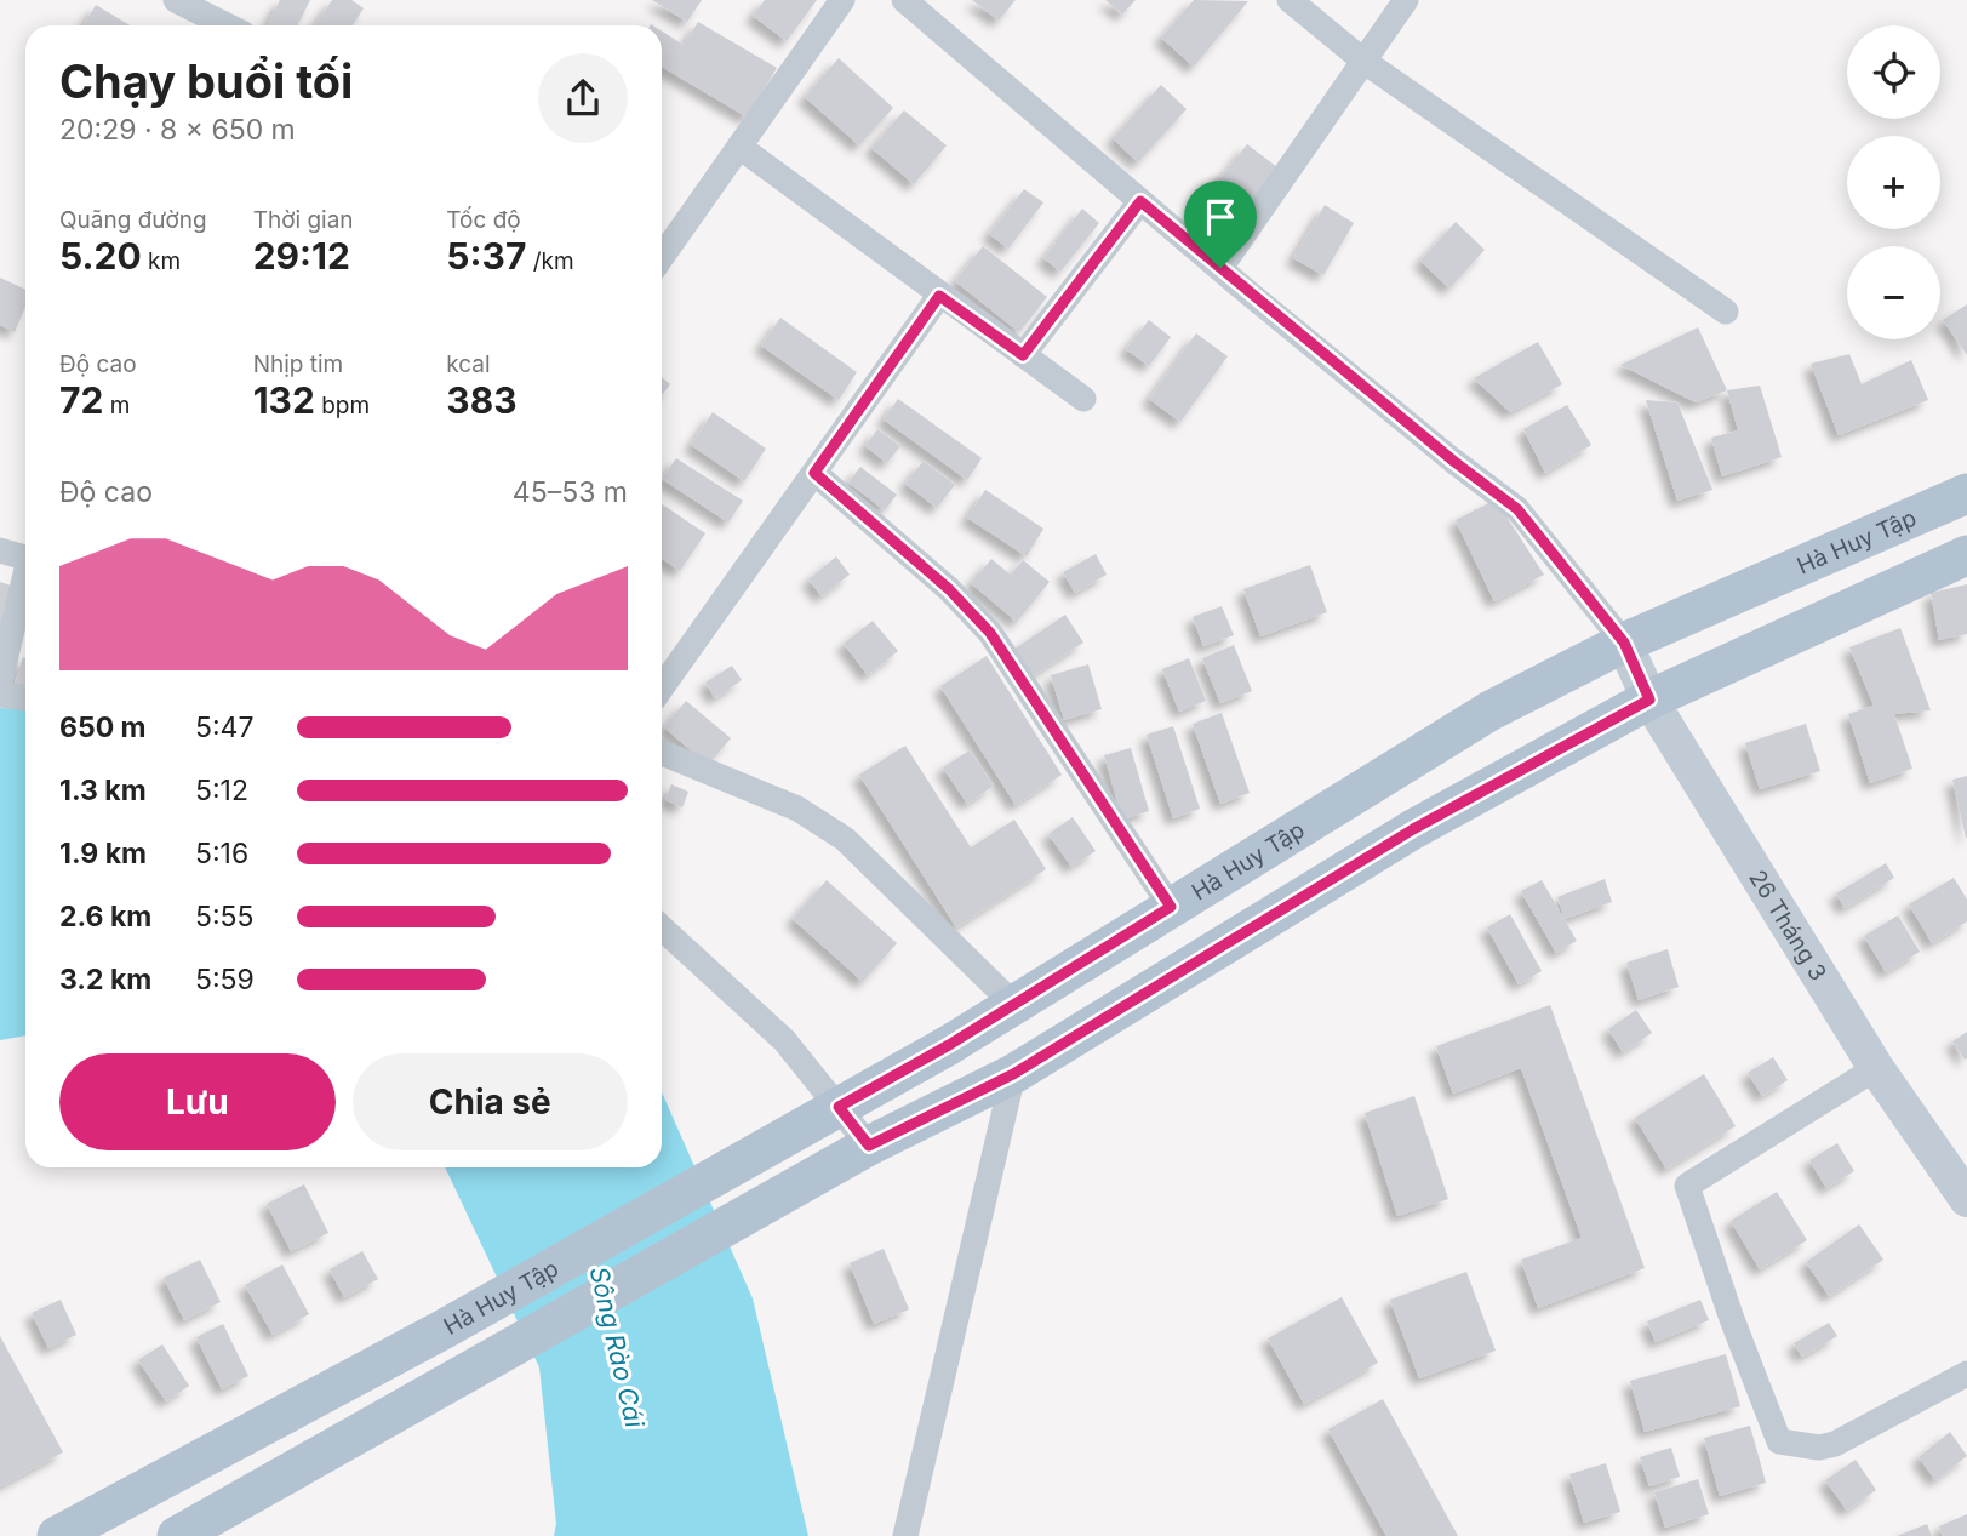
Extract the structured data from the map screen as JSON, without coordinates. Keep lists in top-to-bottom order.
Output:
{
  "streets": {
    "main road": ["Hà Huy Tập"],
    "street": ["26 Tháng 3"]
  },
  "crossings": [
    ["Hà Huy Tập", "26 Tháng 3"]
  ],
  "water": ["Sông Rào Cái"],
  "page": {
    "map_buttons": ["+", "−"],
    "heading": ["Chạy buổi tối", "20:29 · 8 × 650 m"],
    "stats": [
      ["Quãng đường", "5.20 km"],
      ["Thời gian", "29:12"],
      ["Tốc độ", "5:37 /km"],
      ["Độ cao", "72 m"],
      ["Nhịp tim", "132 bpm"],
      ["kcal", "383"]
    ],
    "chart": ["Độ cao", "45–53 m"],
    "list": [
      {
        "name": "650 m",
        "note": "5:47"
      },
      {
        "name": "1.3 km",
        "note": "5:12"
      },
      {
        "name": "1.9 km",
        "note": "5:16"
      },
      {
        "name": "2.6 km",
        "note": "5:55"
      },
      {
        "name": "3.2 km",
        "note": "5:59"
      }
    ],
    "buttons": ["Lưu", "Chia sẻ"]
  }
}
